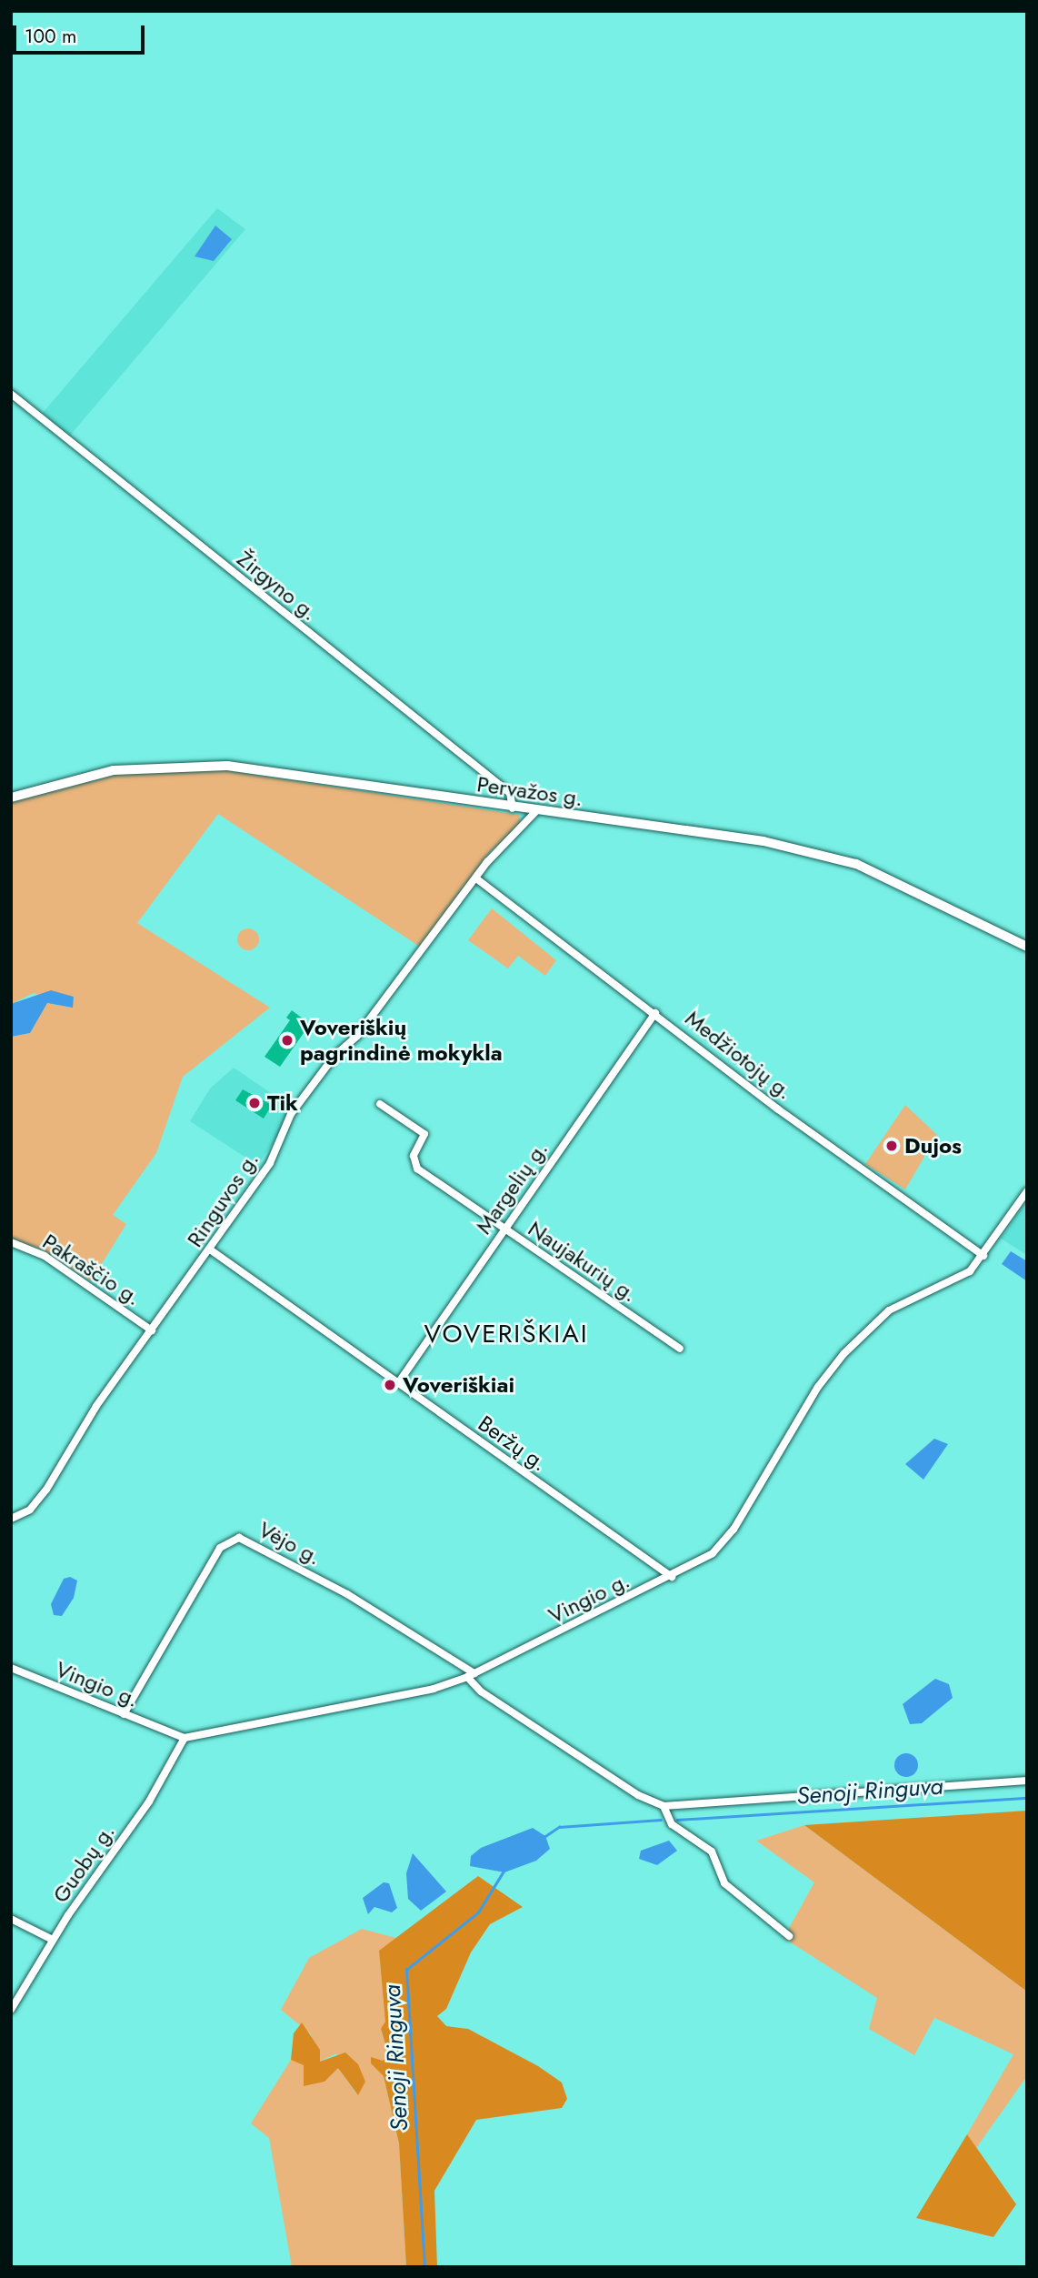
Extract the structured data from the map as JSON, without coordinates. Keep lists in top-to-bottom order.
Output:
{
  "streets": {
    "main road": ["Pervažos g."],
    "street": [
      "Žirgyno g.",
      "Medžiotojų g.",
      "Margelių g.",
      "Ringuvos g.",
      "Naujakurių g.",
      "Pakraščio g.",
      "Beržų g.",
      "Vėjo g.",
      "Vingio g.",
      "Guobų g."
    ]
  },
  "crossings": [
    ["Žirgyno g.", "Pervažos g."],
    ["Pervažos g.", "Ringuvos g."],
    ["Medžiotojų g.", "Margelių g."],
    ["Medžiotojų g.", "Ringuvos g."],
    ["Medžiotojų g.", "Vingio g."],
    ["Margelių g.", "Naujakurių g."],
    ["Margelių g.", "Beržų g."],
    ["Ringuvos g.", "Pakraščio g."],
    ["Ringuvos g.", "Beržų g."],
    ["Beržų g.", "Vingio g."],
    ["Vėjo g.", "Vingio g."],
    ["Vingio g.", "Guobų g."]
  ],
  "districts": ["VOVERIŠKIAI"],
  "water": ["Senoji Ringuva"],
  "places": [
    "Voveriškių pagrindinė mokykla",
    "Tik",
    "Dujos",
    "Voveriškiai"
  ],
  "scale_bar": "100 m"
}
